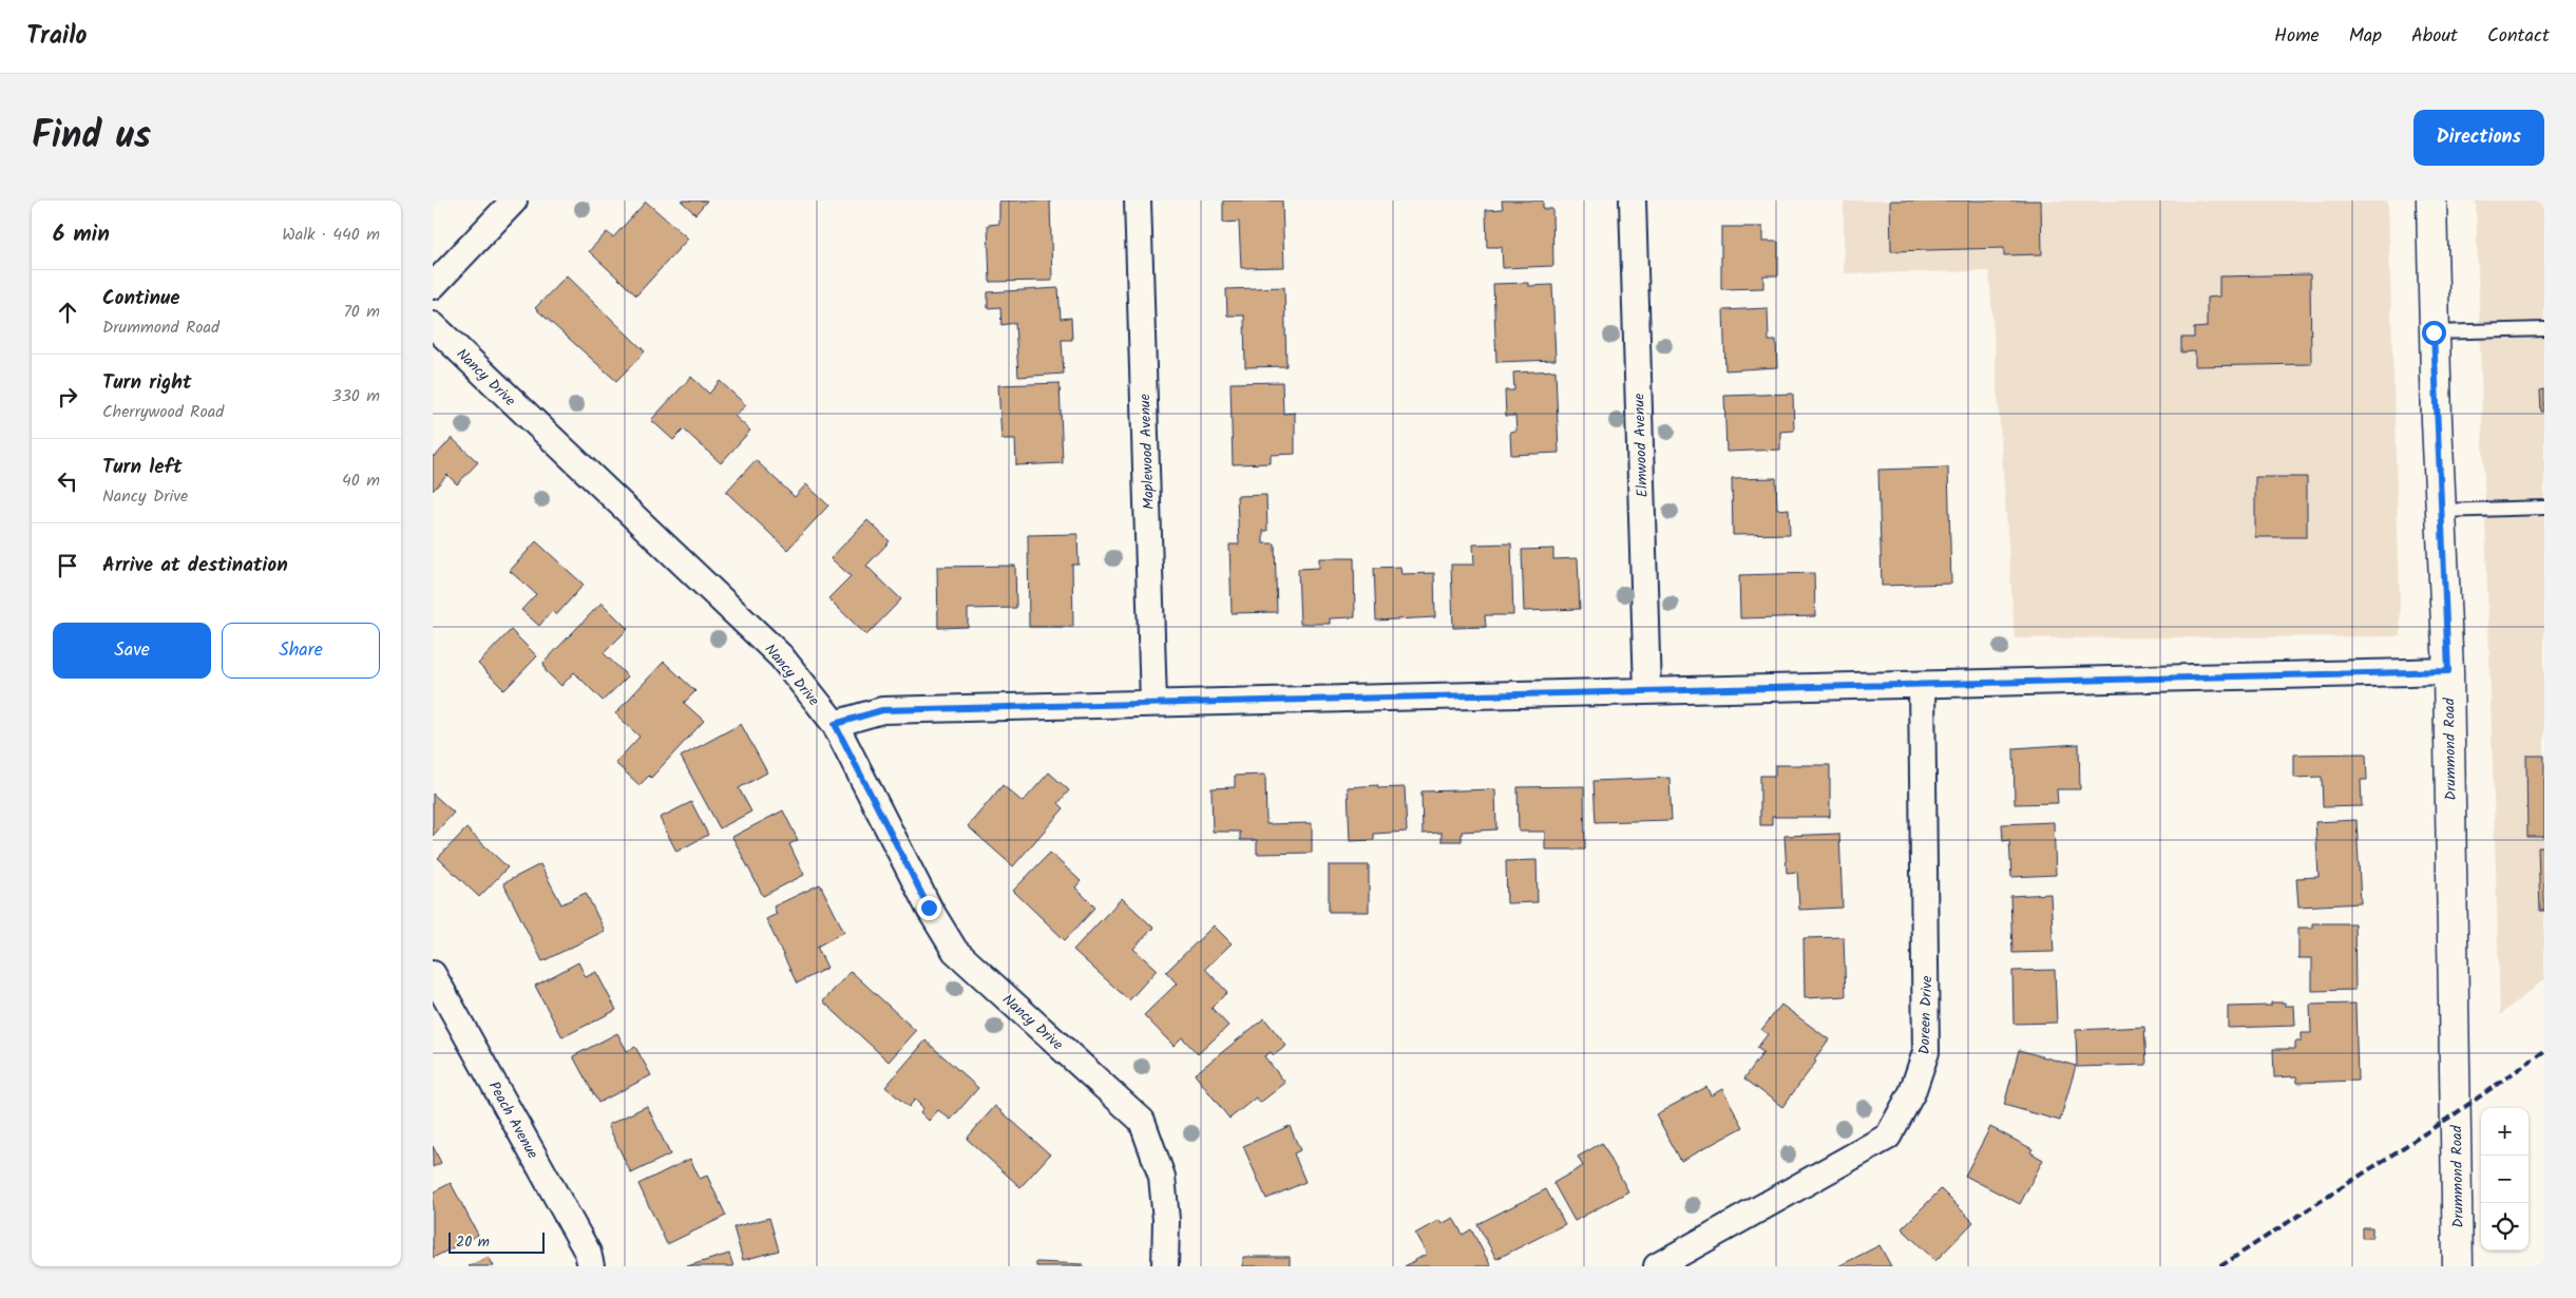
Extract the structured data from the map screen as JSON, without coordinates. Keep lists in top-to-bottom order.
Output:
{
  "streets": {
    "main road": ["Drummond Road"],
    "street": [
      "Nancy Drive",
      "Elmwood Avenue",
      "Maplewood Avenue",
      "Doreen Drive",
      "Peach Avenue"
    ]
  },
  "scale_bar": "20 m",
  "page": {
    "header": "Trailo",
    "nav": [
      "Home",
      "Map",
      "About",
      "Contact"
    ],
    "title": "Find us",
    "buttons": [
      "Directions",
      ["Save", "Share"]
    ],
    "heading": ["6 min", "Walk · 440 m"],
    "list": [
      ["Continue", "Drummond Road", "70 m"],
      ["Turn right", "Cherrywood Road", "330 m"],
      ["Turn left", "Nancy Drive", "40 m"],
      "Arrive at destination"
    ],
    "map_buttons": ["+", "−"],
    "scale": "20 m"
  }
}
